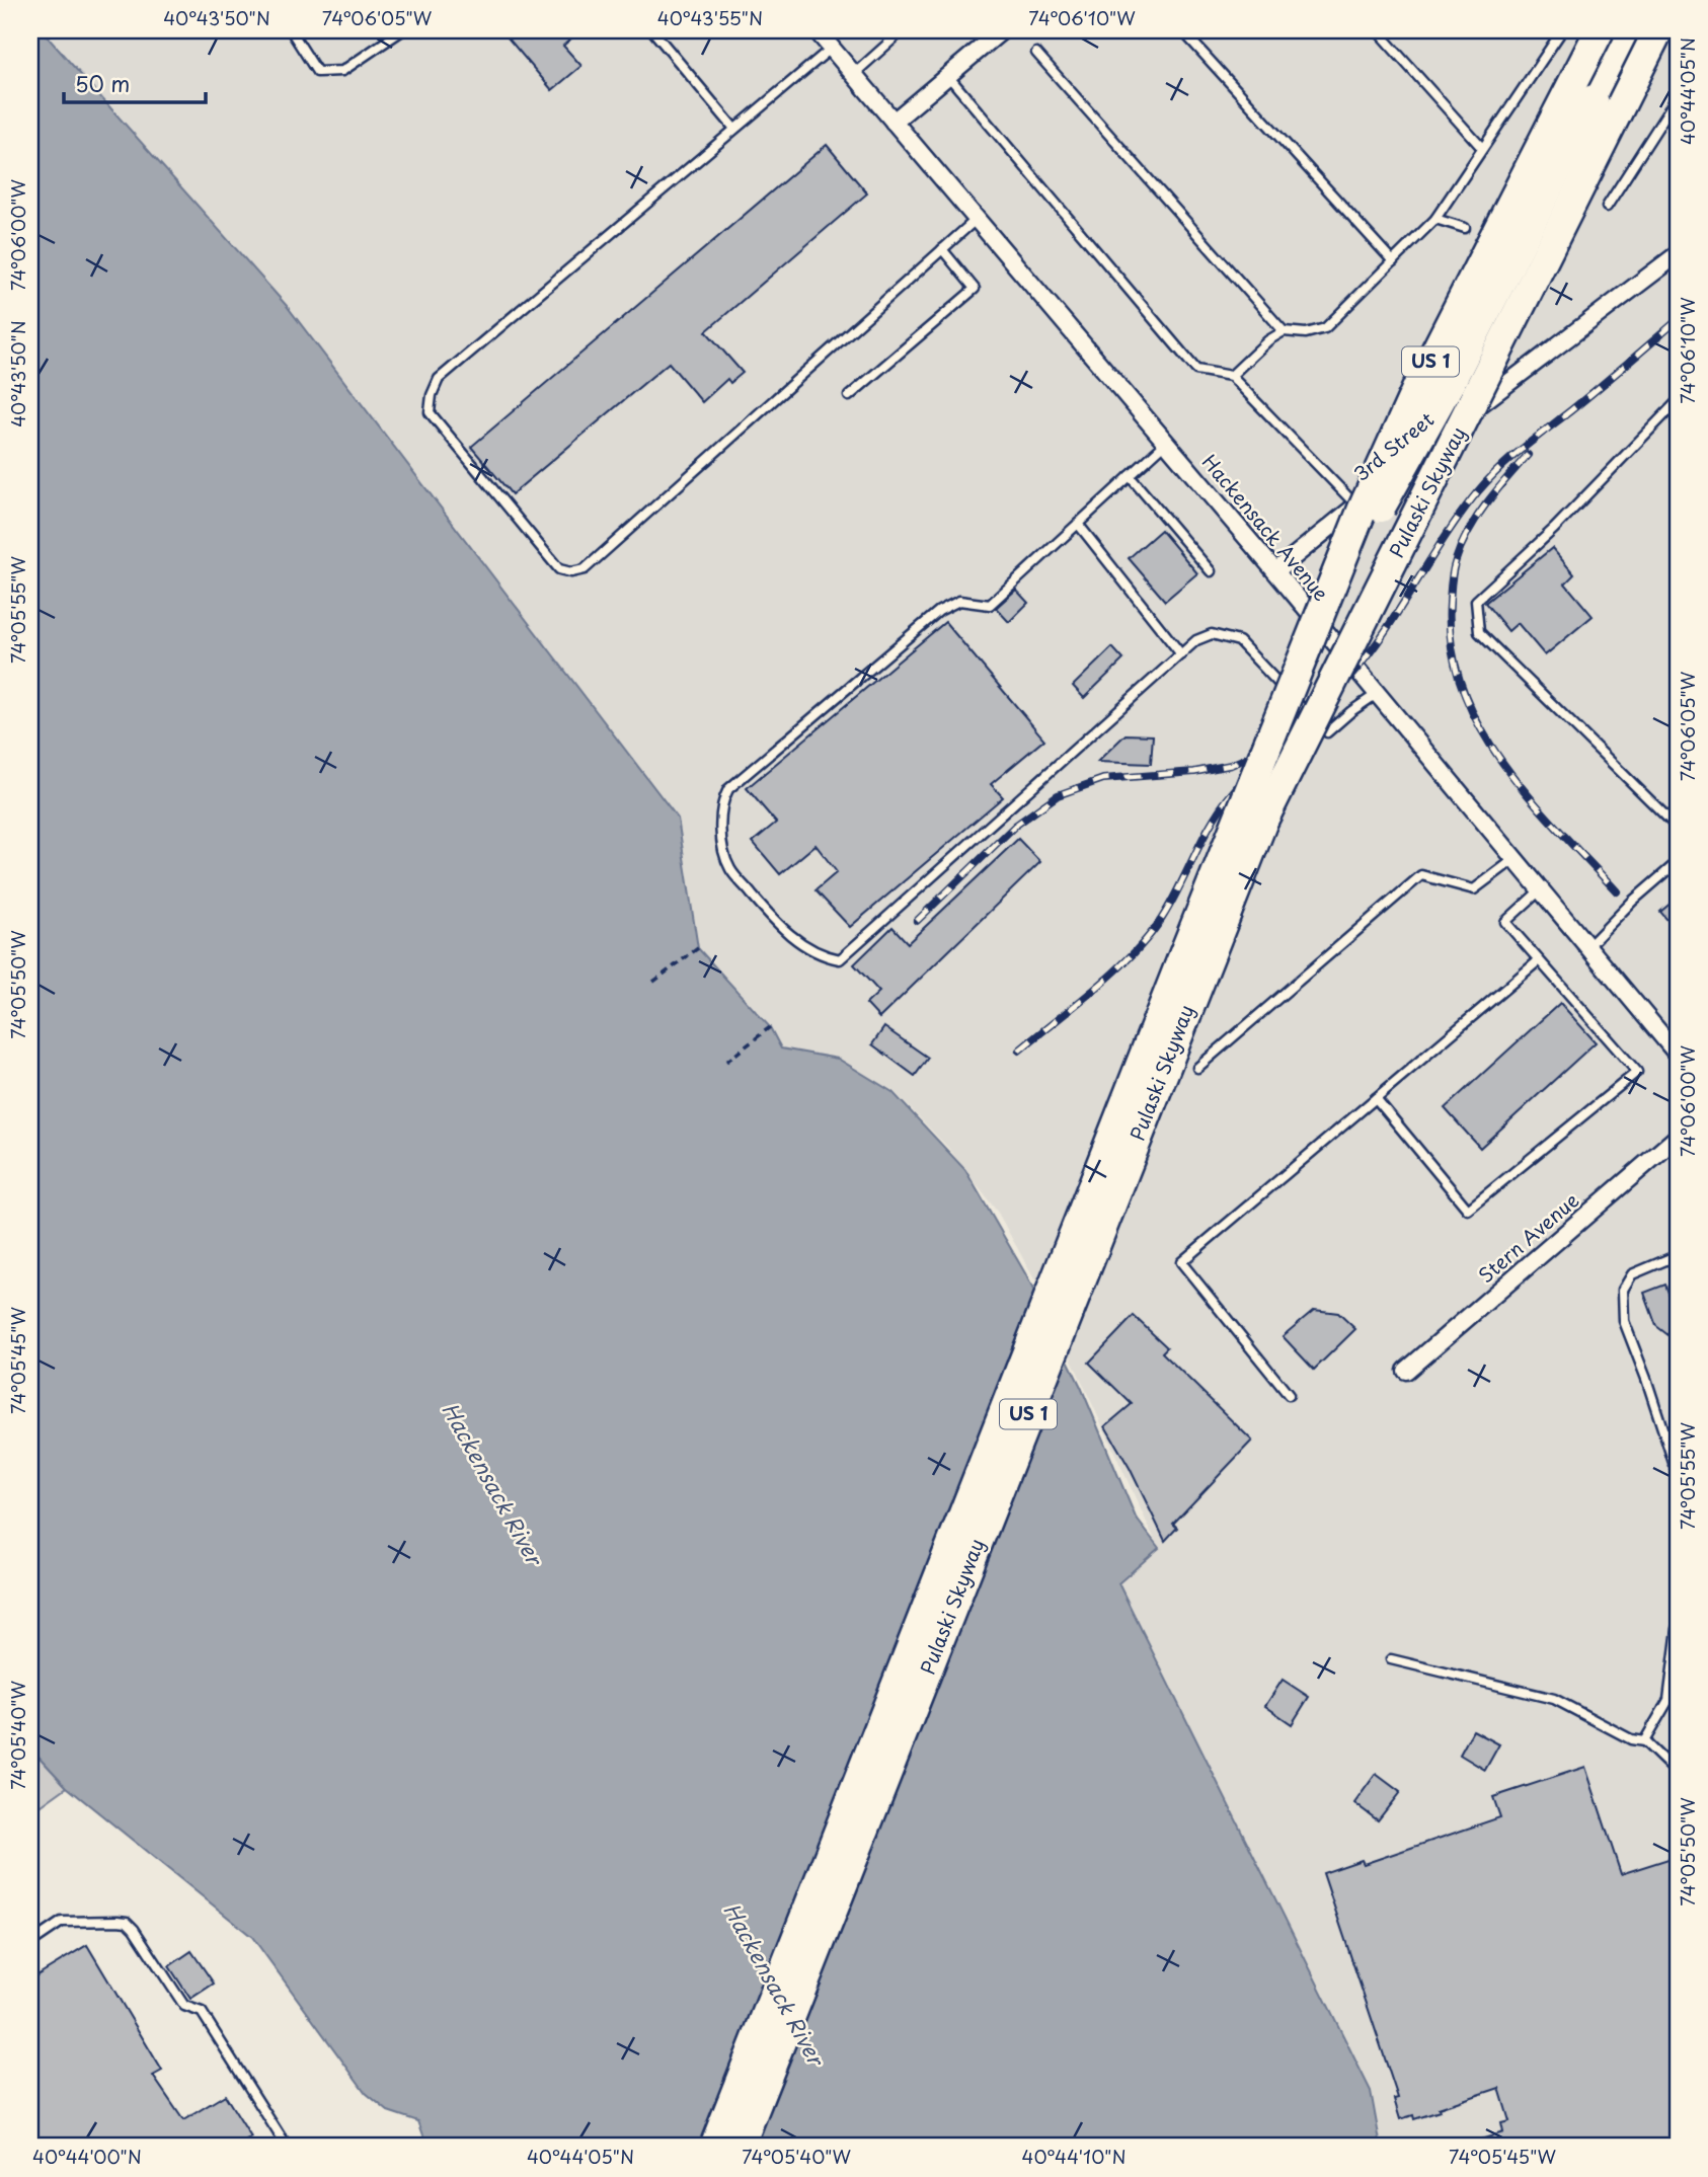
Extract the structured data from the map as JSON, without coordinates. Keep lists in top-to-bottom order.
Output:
{
  "streets": {
    "highway": ["US 1", "Pulaski Skyway"],
    "street": ["3rd Street", "Hackensack Avenue", "Stern Avenue"]
  },
  "crossings": [
    ["3rd Street", "Hackensack Avenue"]
  ],
  "water": ["Hackensack River"],
  "scale_bar": "50 m",
  "coordinates": [
    "40°43'50\"N",
    "74°06'05\"W",
    "40°43'55\"N",
    "74°06'10\"W",
    "40°44'05\"N",
    "74°06'00\"W",
    "74°05'55\"W",
    "74°05'50\"W",
    "74°05'45\"W",
    "74°05'40\"W",
    "40°44'00\"N",
    "40°44'10\"N"
  ]
}
